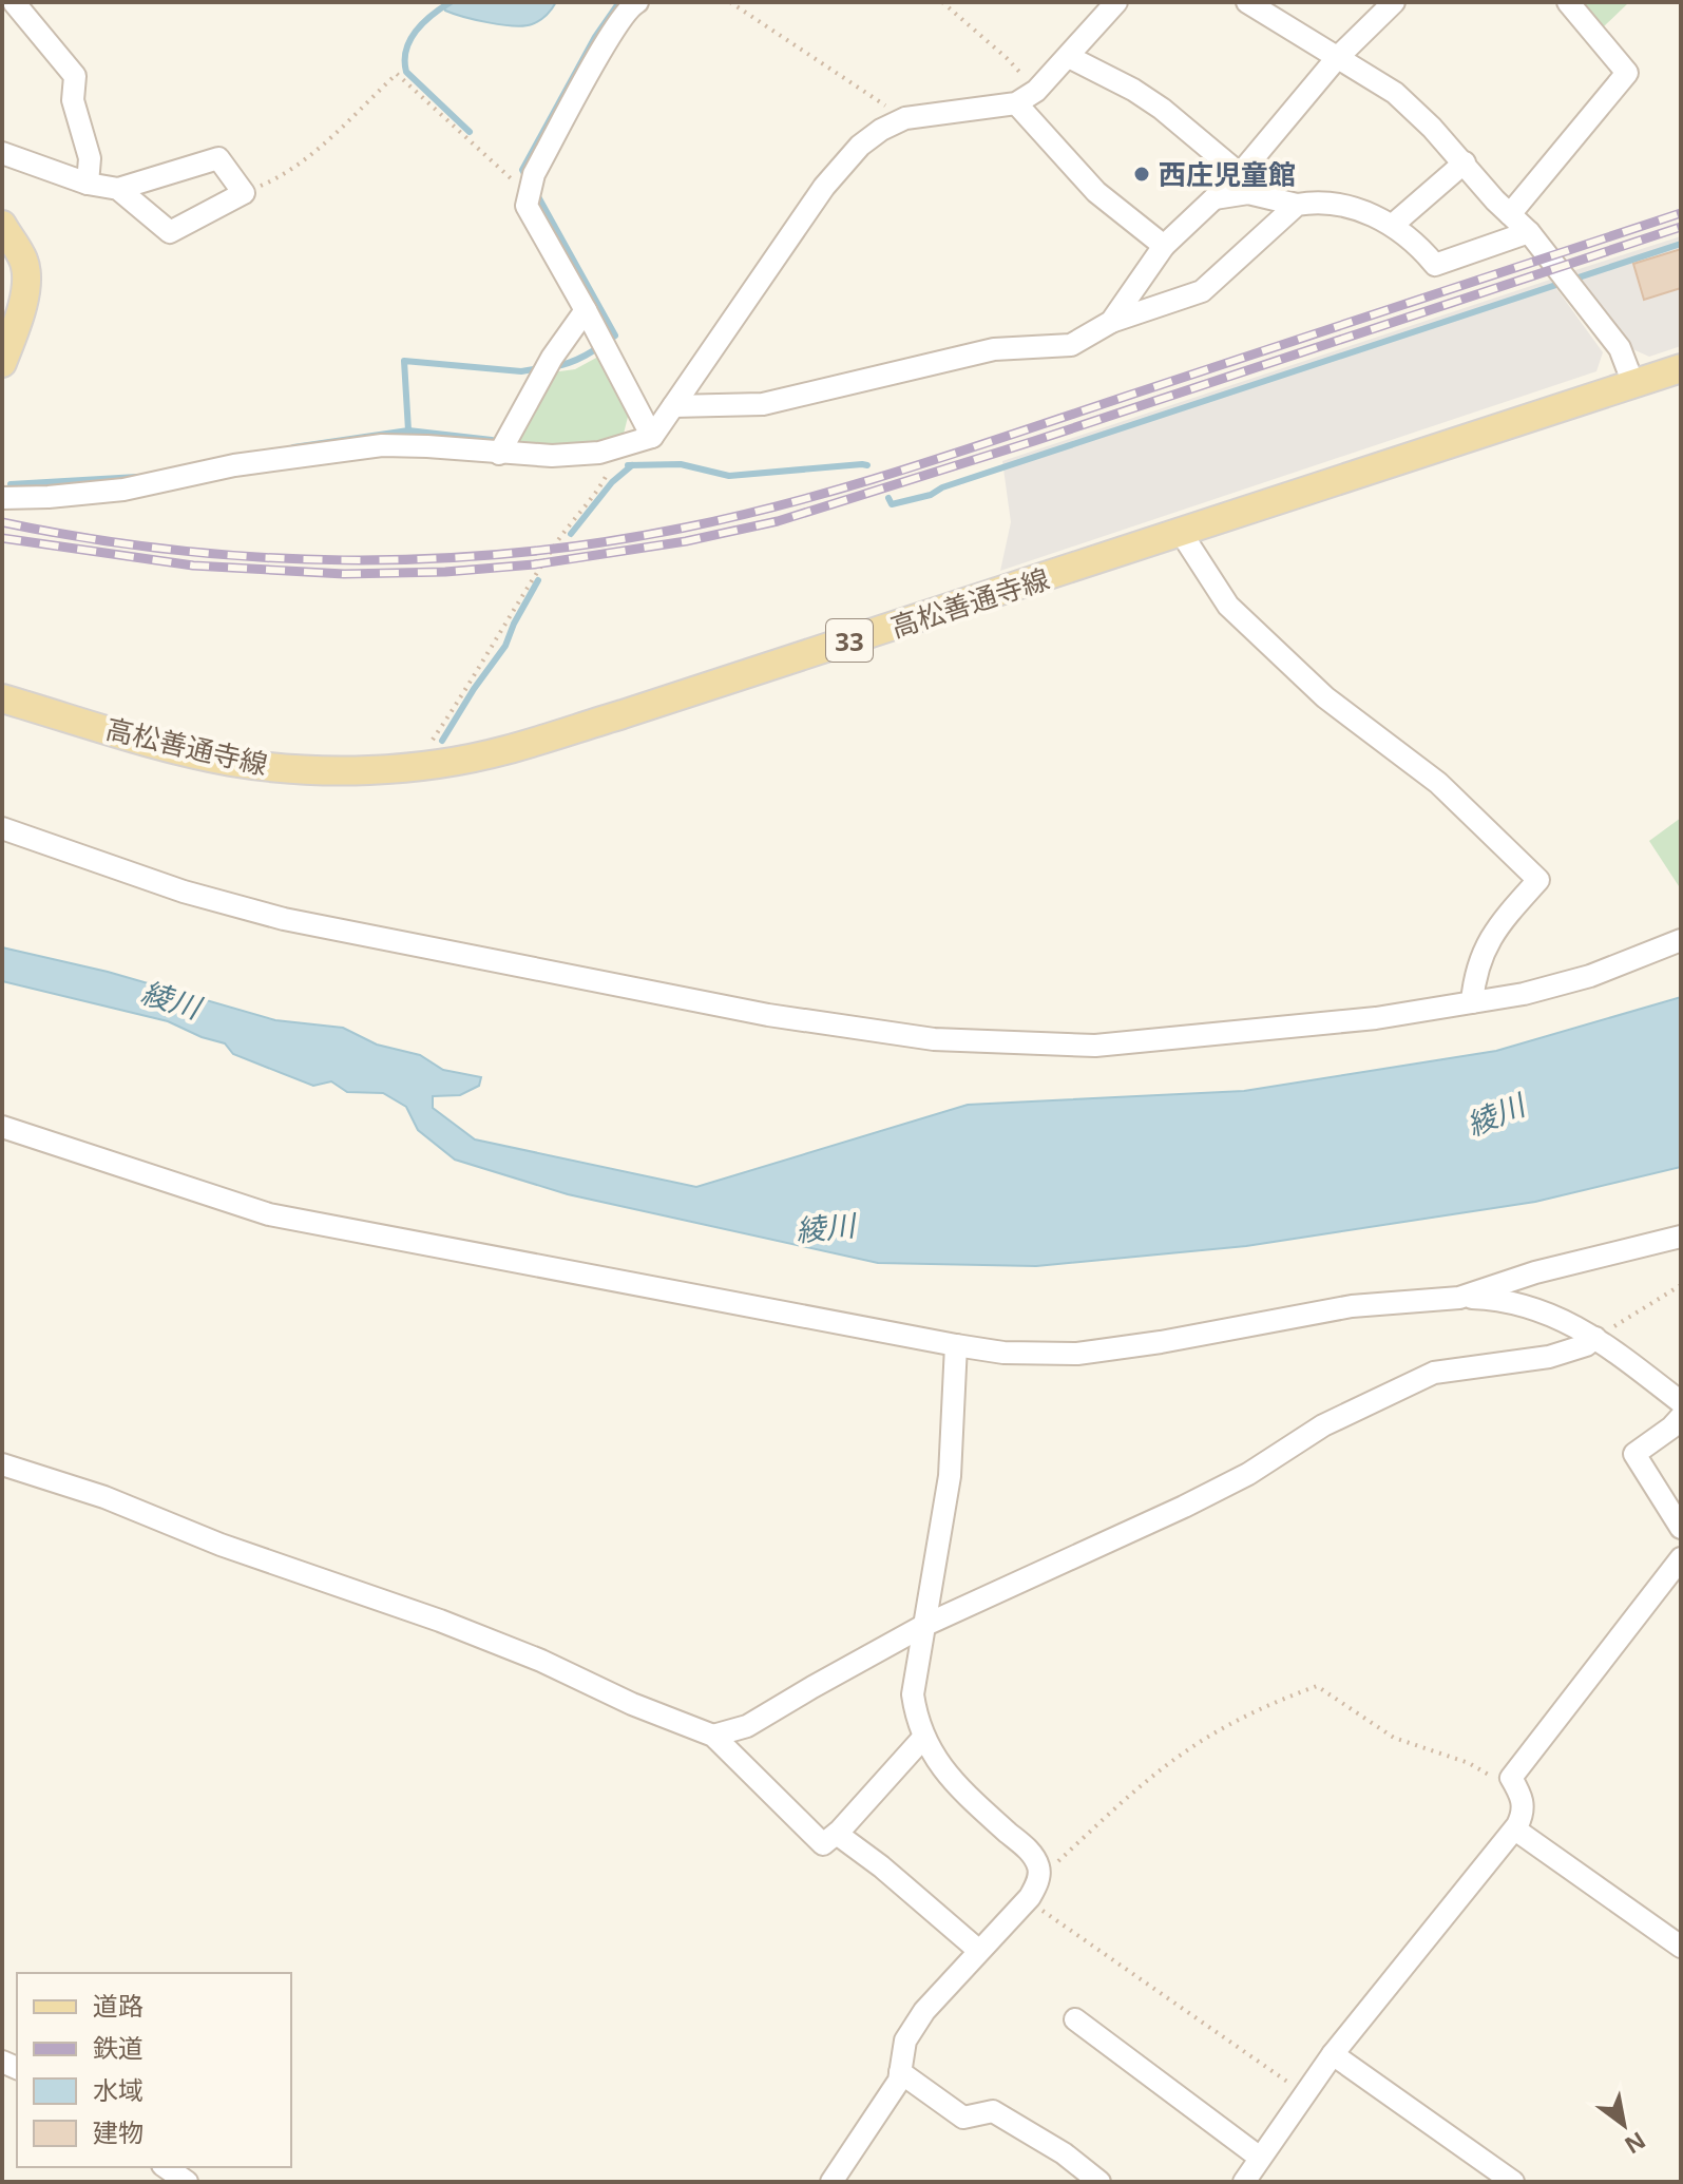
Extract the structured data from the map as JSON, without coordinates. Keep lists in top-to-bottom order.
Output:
{
  "streets": {
    "main road": ["高松善通寺線", "33"]
  },
  "water": ["綾川"],
  "places": ["西庄児童館"],
  "legend": [
    "道路",
    "鉄道",
    "水域",
    "建物"
  ],
  "north": "bottom right"
}
